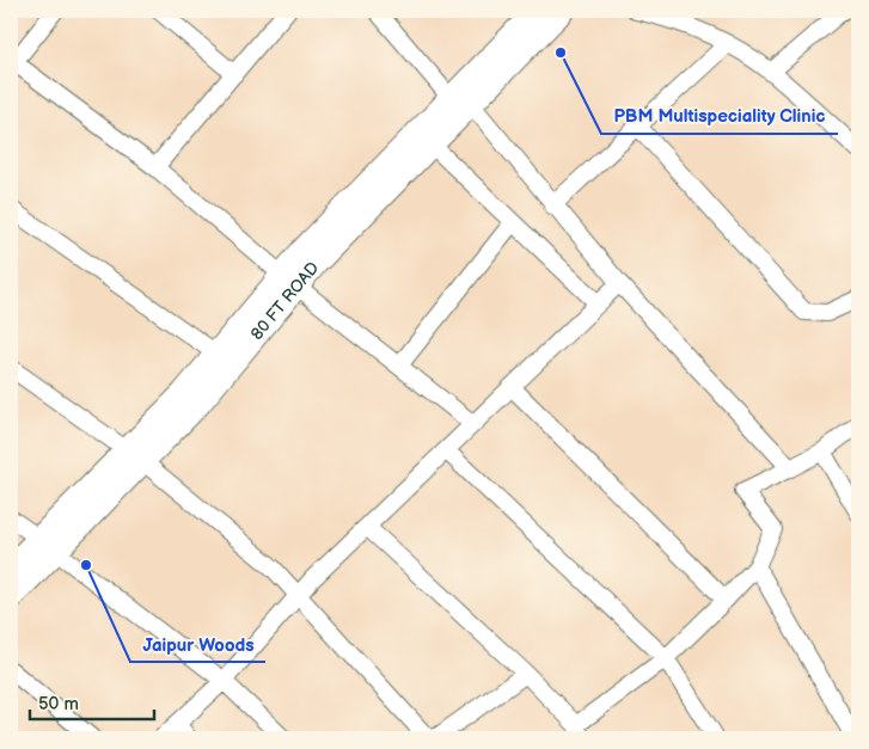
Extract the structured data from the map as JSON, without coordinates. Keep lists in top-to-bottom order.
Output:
{
  "streets": {
    "main road": ["80 FT ROAD"]
  },
  "places": ["PBM Multispeciality Clinic", "Jaipur Woods"],
  "scale_bar": "50 m"
}
